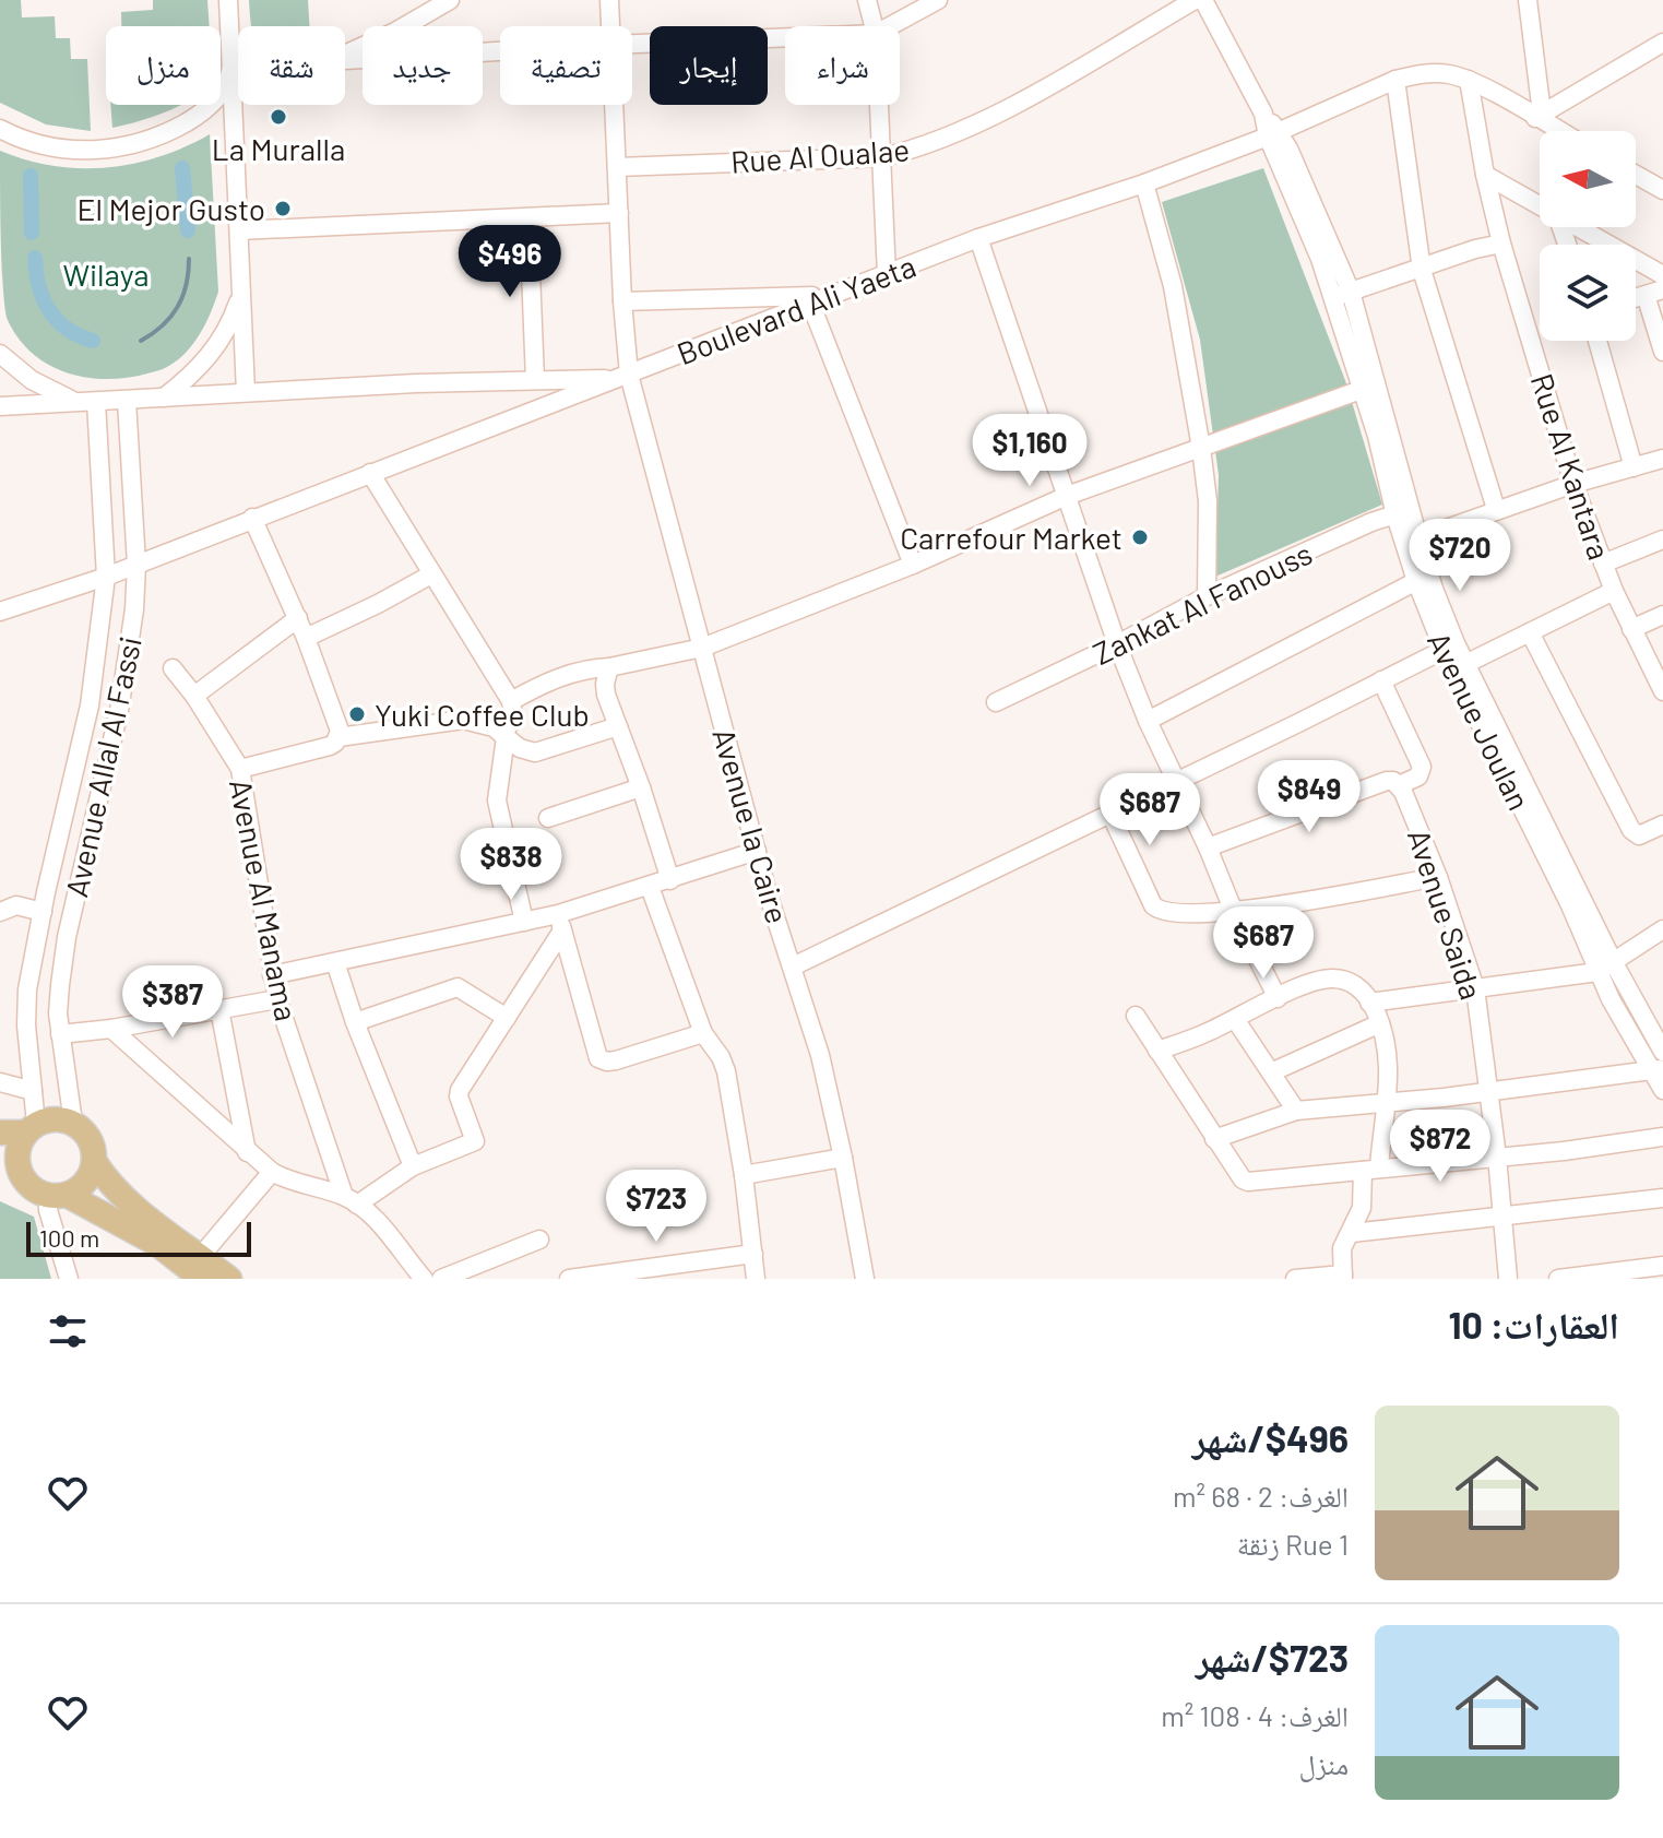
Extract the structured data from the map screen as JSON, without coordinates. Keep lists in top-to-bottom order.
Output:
{
  "streets": {
    "street": [
      "Rue Al Oualae",
      "Boulevard Ali Yaeta",
      "Rue Al Kantara",
      "Zankat Al Fanouss",
      "Avenue Joulan",
      "Avenue Allal Al Fassi",
      "Avenue la Caire",
      "Avenue Al Manama",
      "Avenue Saida"
    ]
  },
  "crossings": [
    ["Rue Al Oualae", "Avenue la Caire"],
    ["Boulevard Ali Yaeta", "Rue Al Kantara"],
    ["Boulevard Ali Yaeta", "Avenue Joulan"],
    ["Boulevard Ali Yaeta", "Avenue Allal Al Fassi"],
    ["Boulevard Ali Yaeta", "Avenue la Caire"],
    ["Zankat Al Fanouss", "Avenue Joulan"]
  ],
  "parks": ["Wilaya"],
  "places": [
    "La Muralla",
    "El Mejor Gusto",
    "Carrefour Market",
    "Yuki Coffee Club"
  ],
  "scale_bar": "100 m",
  "north": "left",
  "page": {
    "chip": [
      "شراء",
      "إيجار",
      "تصفية",
      "جديد",
      "شقة",
      "منزل"
    ],
    "price": [
      "$496",
      "$1,160",
      "$720",
      "$849",
      "$687",
      "$838",
      "$687",
      "$387",
      "$872",
      "$723"
    ],
    "scale": "100 m",
    "heading": "العقارات: 10",
    "list": [
      {
        "name": "$496/شهر",
        "note": "الغرف: 2 · 68 m² · Rue 1 زنقة"
      },
      {
        "name": "$723/شهر",
        "note": "الغرف: 4 · 108 m² · منزل"
      }
    ]
  }
}
